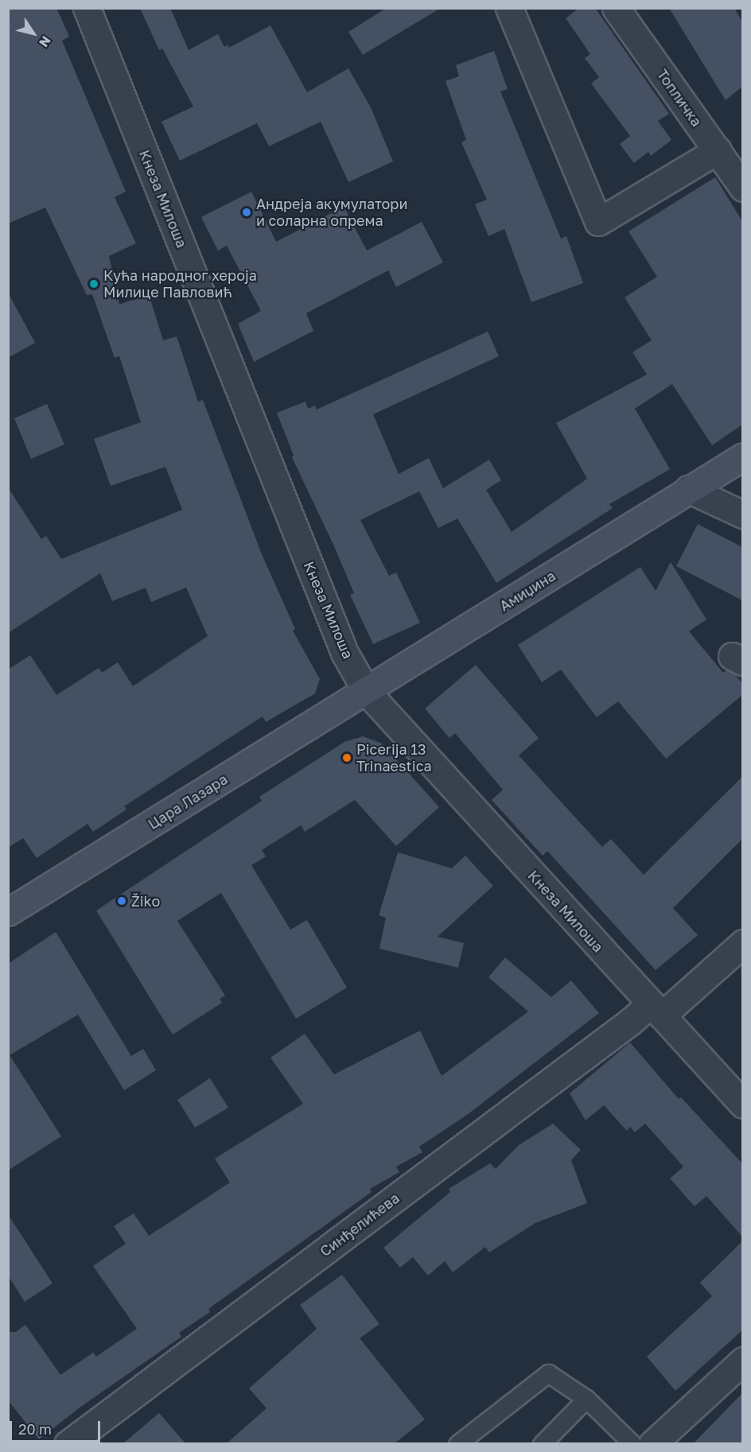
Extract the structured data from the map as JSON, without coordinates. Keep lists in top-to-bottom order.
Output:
{
  "streets": {
    "street": [
      "Топличка",
      "Кнеза Милоша",
      "Амиџина",
      "Цара Лазара",
      "Синђелићева"
    ]
  },
  "crossings": [
    ["Кнеза Милоша", "Амиџина"],
    ["Кнеза Милоша", "Цара Лазара"],
    ["Кнеза Милоша", "Синђелићева"],
    ["Амиџина", "Цара Лазара"]
  ],
  "places": [
    "Андреја акумулатори и соларна опрема",
    "Кућа народног хероја Милице Павловић",
    "Picerija 13 Trinaestica",
    "Žiko"
  ],
  "scale_bar": "20 m",
  "north": "bottom right"
}
